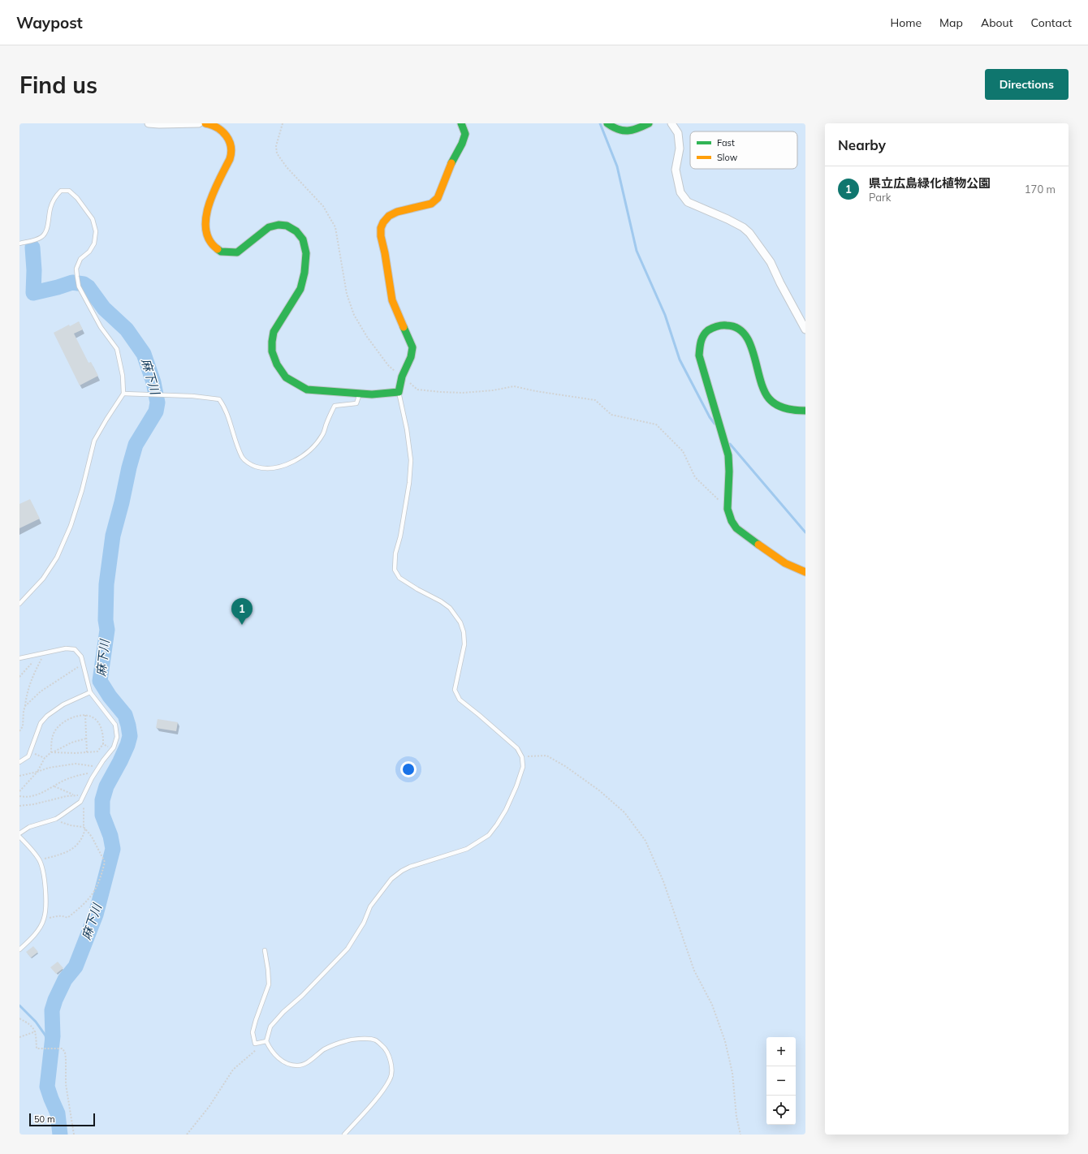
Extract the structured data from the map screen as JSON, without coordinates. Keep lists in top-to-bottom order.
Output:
{
  "water": ["麻下川"],
  "legend": ["Fast", "Slow"],
  "scale_bar": "50 m",
  "page": {
    "header": "Waypost",
    "nav": [
      "Home",
      "Map",
      "About",
      "Contact"
    ],
    "buttons": "Directions",
    "title": "Find us",
    "heading": "Nearby",
    "list": [
      {
        "mark": "1",
        "name": "県立広島緑化植物公園",
        "note": "Park",
        "value": "170 m"
      }
    ],
    "pins": "1",
    "map_buttons": ["+", "−"],
    "scale": "50 m"
  }
}
